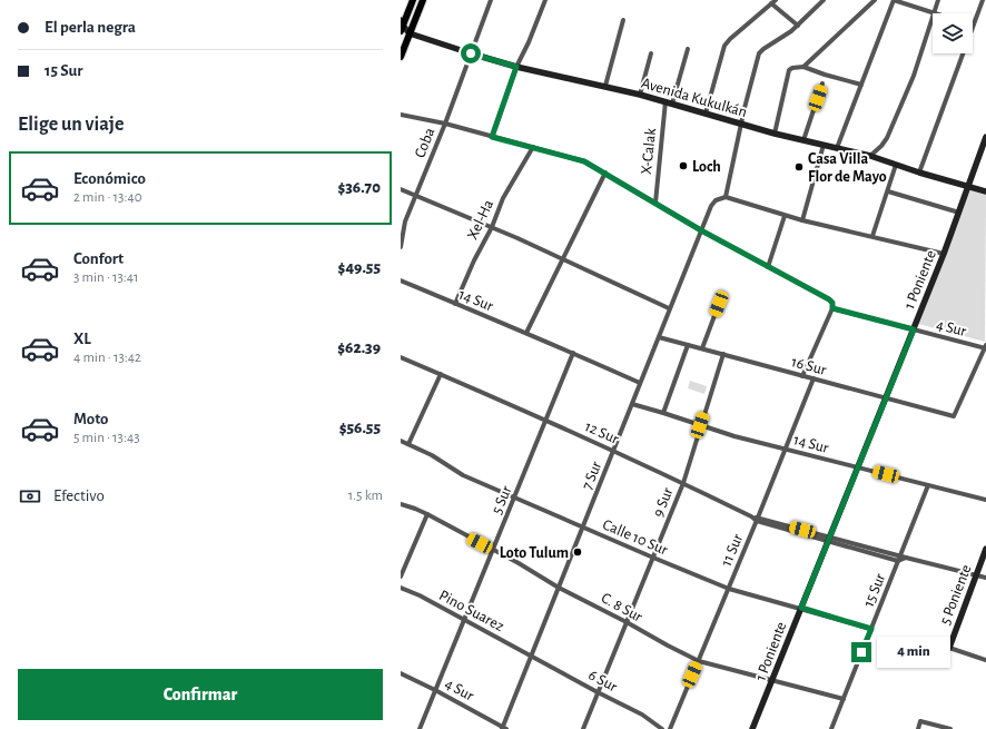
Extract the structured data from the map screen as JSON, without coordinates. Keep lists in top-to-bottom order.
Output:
{
  "streets": {
    "street": [
      "Avenida Kukulkán",
      "Coba",
      "X-Calak",
      "Xel-Ha",
      "1 Poniente",
      "14 Sur",
      "4 Sur",
      "16 Sur",
      "12 Sur",
      "7 Sur",
      "5 Sur",
      "9 Sur",
      "Calle 10 Sur",
      "11 Sur",
      "15 Sur",
      "5 Poniente",
      "C. 8 Sur",
      "Pino Suarez",
      "6 Sur"
    ]
  },
  "crossings": [
    ["Avenida Kukulkán", "Coba"],
    ["Avenida Kukulkán", "X-Calak"],
    ["Avenida Kukulkán", "1 Poniente"],
    ["Coba", "4 Sur"],
    ["X-Calak", "4 Sur"],
    ["Xel-Ha", "14 Sur"],
    ["Xel-Ha", "4 Sur"],
    ["1 Poniente", "14 Sur"],
    ["1 Poniente", "4 Sur"],
    ["1 Poniente", "16 Sur"],
    ["1 Poniente", "Calle 10 Sur"],
    ["1 Poniente", "C. 8 Sur"],
    ["14 Sur", "7 Sur"],
    ["14 Sur", "5 Sur"],
    ["14 Sur", "9 Sur"],
    ["14 Sur", "11 Sur"],
    ["14 Sur", "15 Sur"],
    ["4 Sur", "16 Sur"],
    ["4 Sur", "7 Sur"],
    ["4 Sur", "5 Sur"],
    ["16 Sur", "7 Sur"],
    ["16 Sur", "9 Sur"],
    ["16 Sur", "11 Sur"],
    ["12 Sur", "7 Sur"],
    ["12 Sur", "5 Sur"],
    ["12 Sur", "9 Sur"],
    ["12 Sur", "11 Sur"],
    ["7 Sur", "Calle 10 Sur"],
    ["7 Sur", "C. 8 Sur"],
    ["7 Sur", "Pino Suarez"],
    ["7 Sur", "6 Sur"],
    ["5 Sur", "Calle 10 Sur"],
    ["5 Sur", "C. 8 Sur"],
    ["5 Sur", "Pino Suarez"],
    ["9 Sur", "Calle 10 Sur"],
    ["9 Sur", "C. 8 Sur"],
    ["9 Sur", "6 Sur"],
    ["Calle 10 Sur", "11 Sur"],
    ["Calle 10 Sur", "15 Sur"],
    ["11 Sur", "C. 8 Sur"],
    ["15 Sur", "C. 8 Sur"],
    ["Pino Suarez", "6 Sur"]
  ],
  "places": ["Loch", "Casa Villa Flor de Mayo", "Loto Tulum"],
  "page": {
    "banner": ["El perla negra", "15 Sur"],
    "heading": "Elige un viaje",
    "list": [
      {
        "name": "Económico",
        "note": "2 min · 13:40",
        "value": "$36.70"
      },
      {
        "name": "Confort",
        "note": "3 min · 13:41",
        "value": "$49.55"
      },
      {
        "name": "XL",
        "note": "4 min · 13:42",
        "value": "$62.39"
      },
      {
        "name": "Moto",
        "note": "5 min · 13:43",
        "value": "$56.55"
      }
    ],
    "pay": ["Efectivo", "1.5 km"],
    "bubble": "4 min",
    "buttons": "Confirmar"
  }
}
